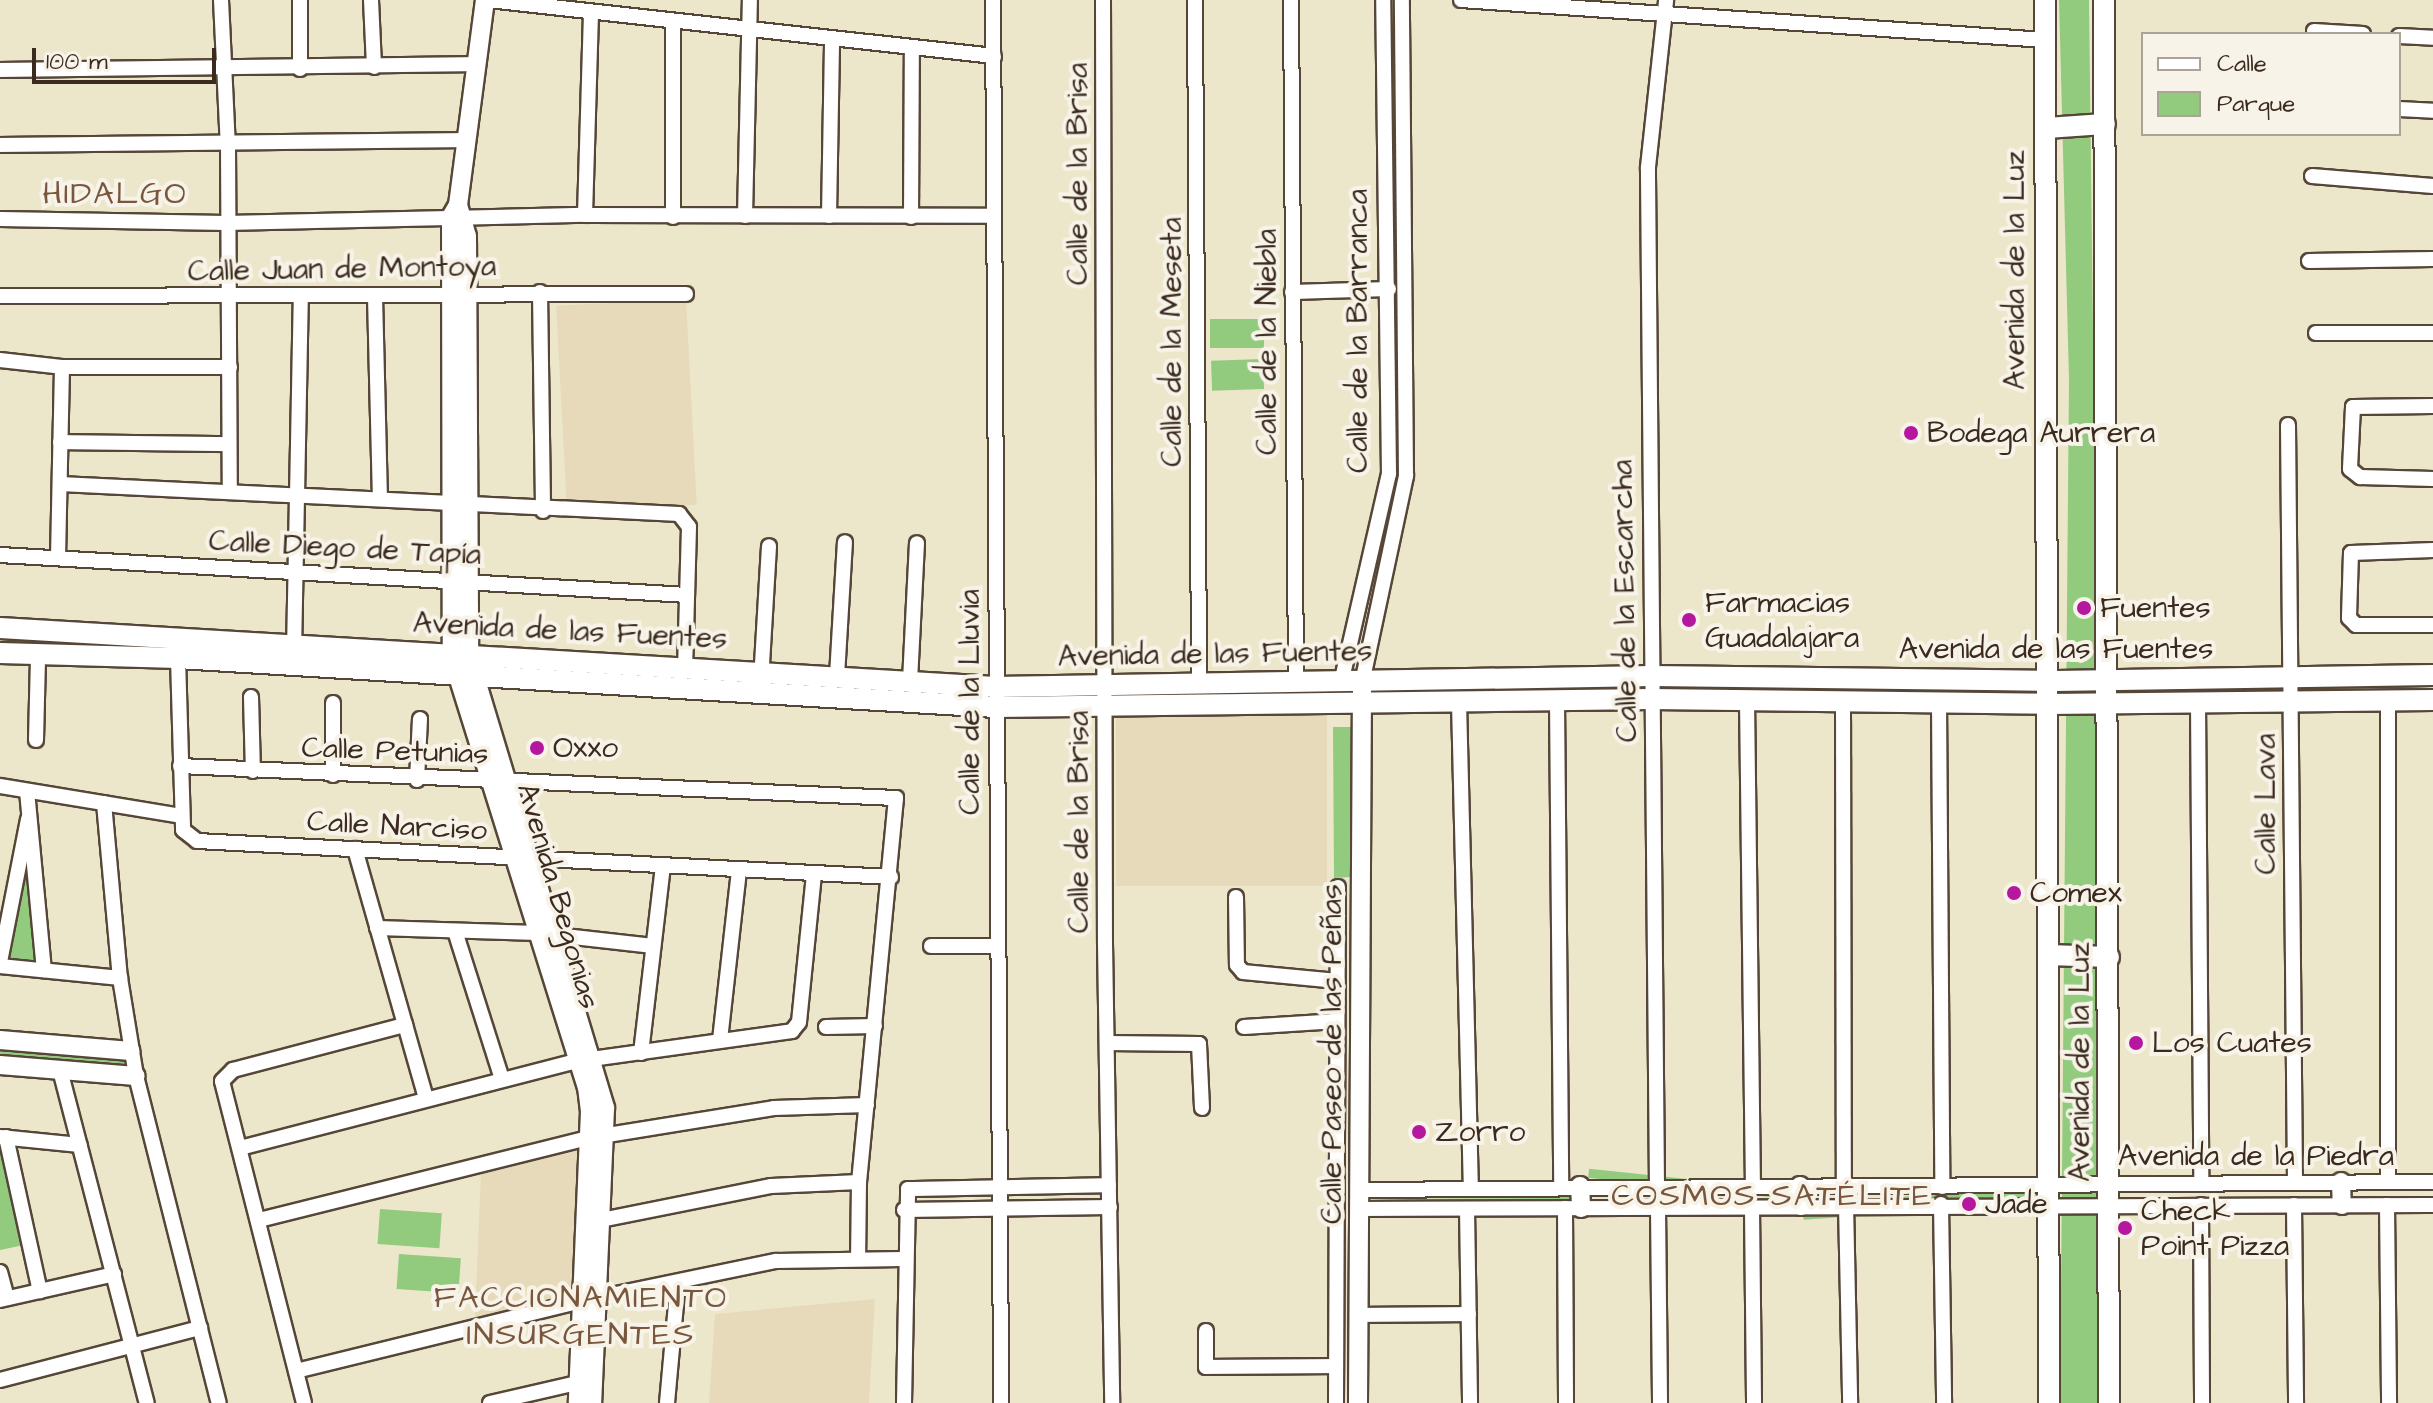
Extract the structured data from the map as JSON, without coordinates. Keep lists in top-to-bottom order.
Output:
{
  "streets": {
    "main road": ["Avenida de la Luz", "Avenida de las Fuentes"],
    "street": [
      "Calle de la Brisa",
      "Calle Juan de Montoya",
      "Calle de la Barranca",
      "Calle de la Meseta",
      "Calle de la Niebla",
      "Calle Diego de Tapía",
      "Calle de la Escarcha",
      "Calle de la Lluvia",
      "Calle Petunias",
      "Calle Lava",
      "Calle Narciso",
      "Avenida Begonias",
      "Calle Paseo de las Peñas",
      "Avenida de la Piedra"
    ]
  },
  "crossings": [
    ["Calle de la Brisa", "Avenida de las Fuentes"],
    ["Calle Juan de Montoya", "Avenida Begonias"],
    ["Avenida de la Luz", "Avenida de las Fuentes"],
    ["Avenida de la Luz", "Avenida de la Piedra"],
    ["Calle de la Barranca", "Avenida de las Fuentes"],
    ["Calle de la Barranca", "Calle Paseo de las Peñas"],
    ["Calle de la Meseta", "Avenida de las Fuentes"],
    ["Calle de la Niebla", "Avenida de las Fuentes"],
    ["Calle Diego de Tapía", "Avenida Begonias"],
    ["Calle de la Escarcha", "Avenida de las Fuentes"],
    ["Calle de la Escarcha", "Avenida de la Piedra"],
    ["Avenida de las Fuentes", "Calle de la Lluvia"],
    ["Avenida de las Fuentes", "Calle Lava"],
    ["Avenida de las Fuentes", "Avenida Begonias"],
    ["Avenida de las Fuentes", "Calle Paseo de las Peñas"],
    ["Calle Petunias", "Calle Narciso"],
    ["Calle Petunias", "Avenida Begonias"],
    ["Calle Lava", "Avenida de la Piedra"],
    ["Calle Narciso", "Avenida Begonias"],
    ["Calle Paseo de las Peñas", "Avenida de la Piedra"]
  ],
  "districts": ["HIDALGO", "COSMOS SATÉLITE", "FACCIONAMIENTO INSURGENTES"],
  "places": [
    "Bodega Aurrera",
    "Fuentes",
    "Farmacias Guadalajara",
    "Oxxo",
    "Comex",
    "Los Cuates",
    "Zorro",
    "Jade",
    "Check Point Pizza"
  ],
  "legend": ["Calle", "Parque"],
  "scale_bar": "100 m"
}
